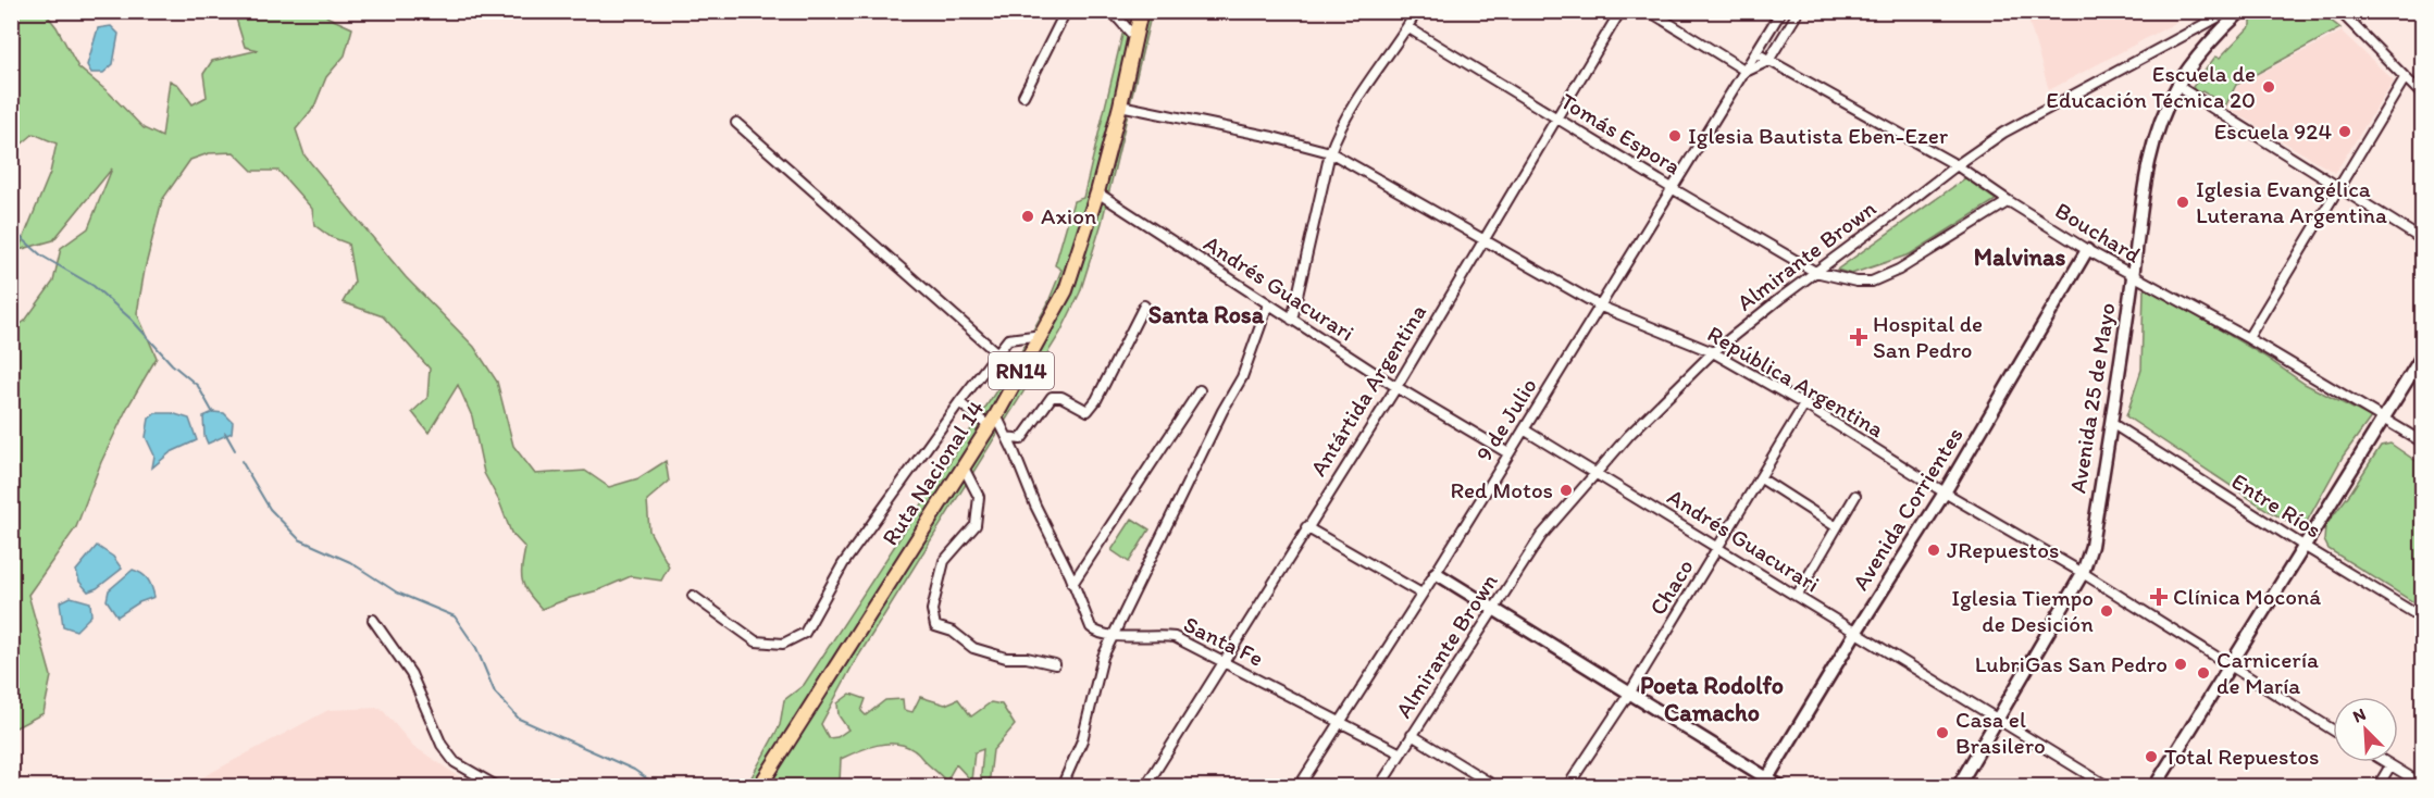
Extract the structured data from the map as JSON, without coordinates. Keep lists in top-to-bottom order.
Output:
{
  "streets": {
    "highway": ["RN14", "Ruta Nacional 14"],
    "main road": ["Avenida 25 de Mayo", "Avenida Corrientes"],
    "street": [
      "Tomás Espora",
      "Bouchard",
      "Almirante Brown",
      "Andrés Guacurari",
      "República Argentina",
      "Antártida Argentina",
      "9 de Julio",
      "Entre Ríos",
      "Chaco",
      "Santa Fe"
    ]
  },
  "crossings": [
    ["Tomás Espora", "Bouchard"],
    ["Tomás Espora", "Almirante Brown"],
    ["Tomás Espora", "Antártida Argentina"],
    ["Tomás Espora", "9 de Julio"],
    ["Bouchard", "Almirante Brown"],
    ["Bouchard", "Avenida 25 de Mayo"],
    ["Bouchard", "9 de Julio"],
    ["Bouchard", "Avenida Corrientes"],
    ["Almirante Brown", "Andrés Guacurari"],
    ["Almirante Brown", "República Argentina"],
    ["Almirante Brown", "Santa Fe"],
    ["Andrés Guacurari", "Antártida Argentina"],
    ["Andrés Guacurari", "Avenida 25 de Mayo"],
    ["Andrés Guacurari", "9 de Julio"],
    ["Andrés Guacurari", "Ruta Nacional 14"],
    ["Andrés Guacurari", "Avenida Corrientes"],
    ["Andrés Guacurari", "Chaco"],
    ["República Argentina", "Antártida Argentina"],
    ["República Argentina", "Avenida 25 de Mayo"],
    ["República Argentina", "9 de Julio"],
    ["República Argentina", "Ruta Nacional 14"],
    ["República Argentina", "Avenida Corrientes"],
    ["República Argentina", "Chaco"],
    ["Antártida Argentina", "Santa Fe"],
    ["Avenida 25 de Mayo", "Entre Ríos"],
    ["9 de Julio", "Santa Fe"]
  ],
  "districts": ["Malvinas", "Santa Rosa", "Poeta Rodolfo Camacho"],
  "places": {
    "other": [
      "Escuela de Educación Técnica 20",
      "Escuela 924",
      "Iglesia Bautista Eben-Ezer",
      "Iglesia Evangélica Luterana Argentina",
      "Axion",
      "Red Motos",
      "JRepuestos",
      "Iglesia Tiempo de Desición",
      "LubriGas San Pedro",
      "Carnicería de María",
      "Casa el Brasilero",
      "Total Repuestos"
    ],
    "health": ["Hospital de San Pedro", "Clínica Moconá"]
  },
  "north": "top left"
}
